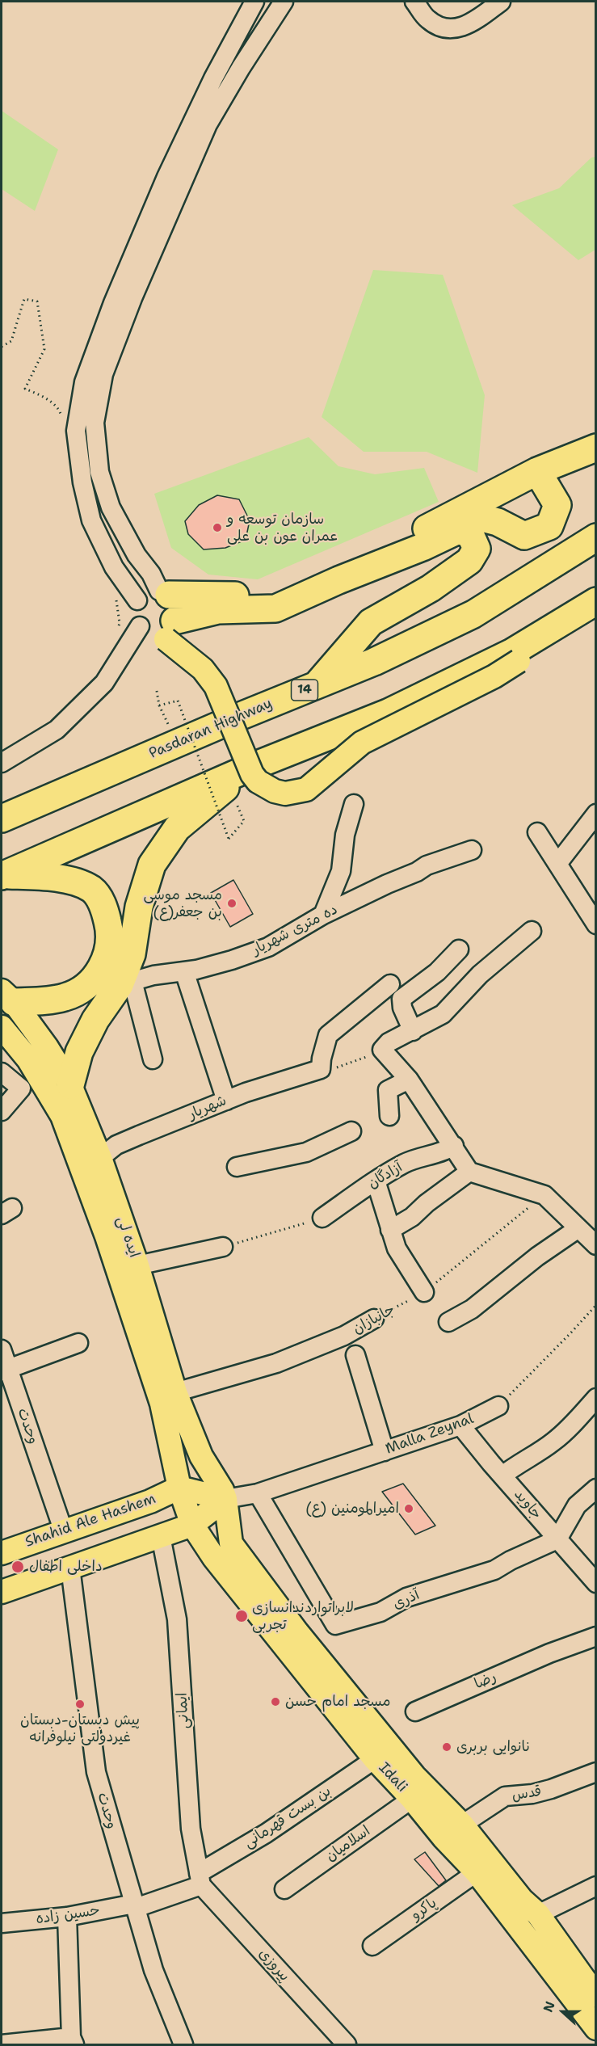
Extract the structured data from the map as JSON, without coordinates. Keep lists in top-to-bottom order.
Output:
{
  "streets": {
    "highway": ["14", "Pasdaran Highway"],
    "main road": ["ایده لی", "Shahid Ale Hashem", "Idali"],
    "street": [
      "ده متری شهریار",
      "شهریار",
      "آزادگان",
      "جانبازان",
      "وحدت",
      "Malla Zeynal",
      "جاوید",
      "آذری",
      "رضا",
      "ایمانی",
      "قدس",
      "بن بست قهرمانی",
      "اسلامیان",
      "پاکرو",
      "حسین زاده",
      "پیروزی"
    ]
  },
  "crossings": [
    ["شهریار", "ایده لی"],
    ["ایده لی", "جانبازان"],
    ["ایده لی", "Malla Zeynal"],
    ["ایده لی", "Shahid Ale Hashem"],
    ["ایده لی", "Idali"],
    ["وحدت", "Shahid Ale Hashem"],
    ["وحدت", "بن بست قهرمانی"],
    ["وحدت", "حسین زاده"],
    ["Malla Zeynal", "جاوید"],
    ["Malla Zeynal", "آذری"],
    ["Malla Zeynal", "Idali"],
    ["جاوید", "آذری"],
    ["ایمانی", "بن بست قهرمانی"],
    ["ایمانی", "پیروزی"],
    ["Idali", "قدس"],
    ["Idali", "بن بست قهرمانی"],
    ["Idali", "اسلامیان"],
    ["Idali", "پاکرو"],
    ["بن بست قهرمانی", "حسین زاده"],
    ["بن بست قهرمانی", "پیروزی"]
  ],
  "places": [
    "سازمان توسعه و عمران عون بن علی",
    "مسجد موسی بن جعفر(ع)",
    "امیرالمومنین (ع)",
    "داخلی اطفال",
    "لابراتواردندانسازی تجربی",
    "مسجد امام حسن",
    "پیش دبستان-دبستان غیردولتی نیلوفرانه",
    "نانوایی بربری"
  ],
  "north": "left"
}
